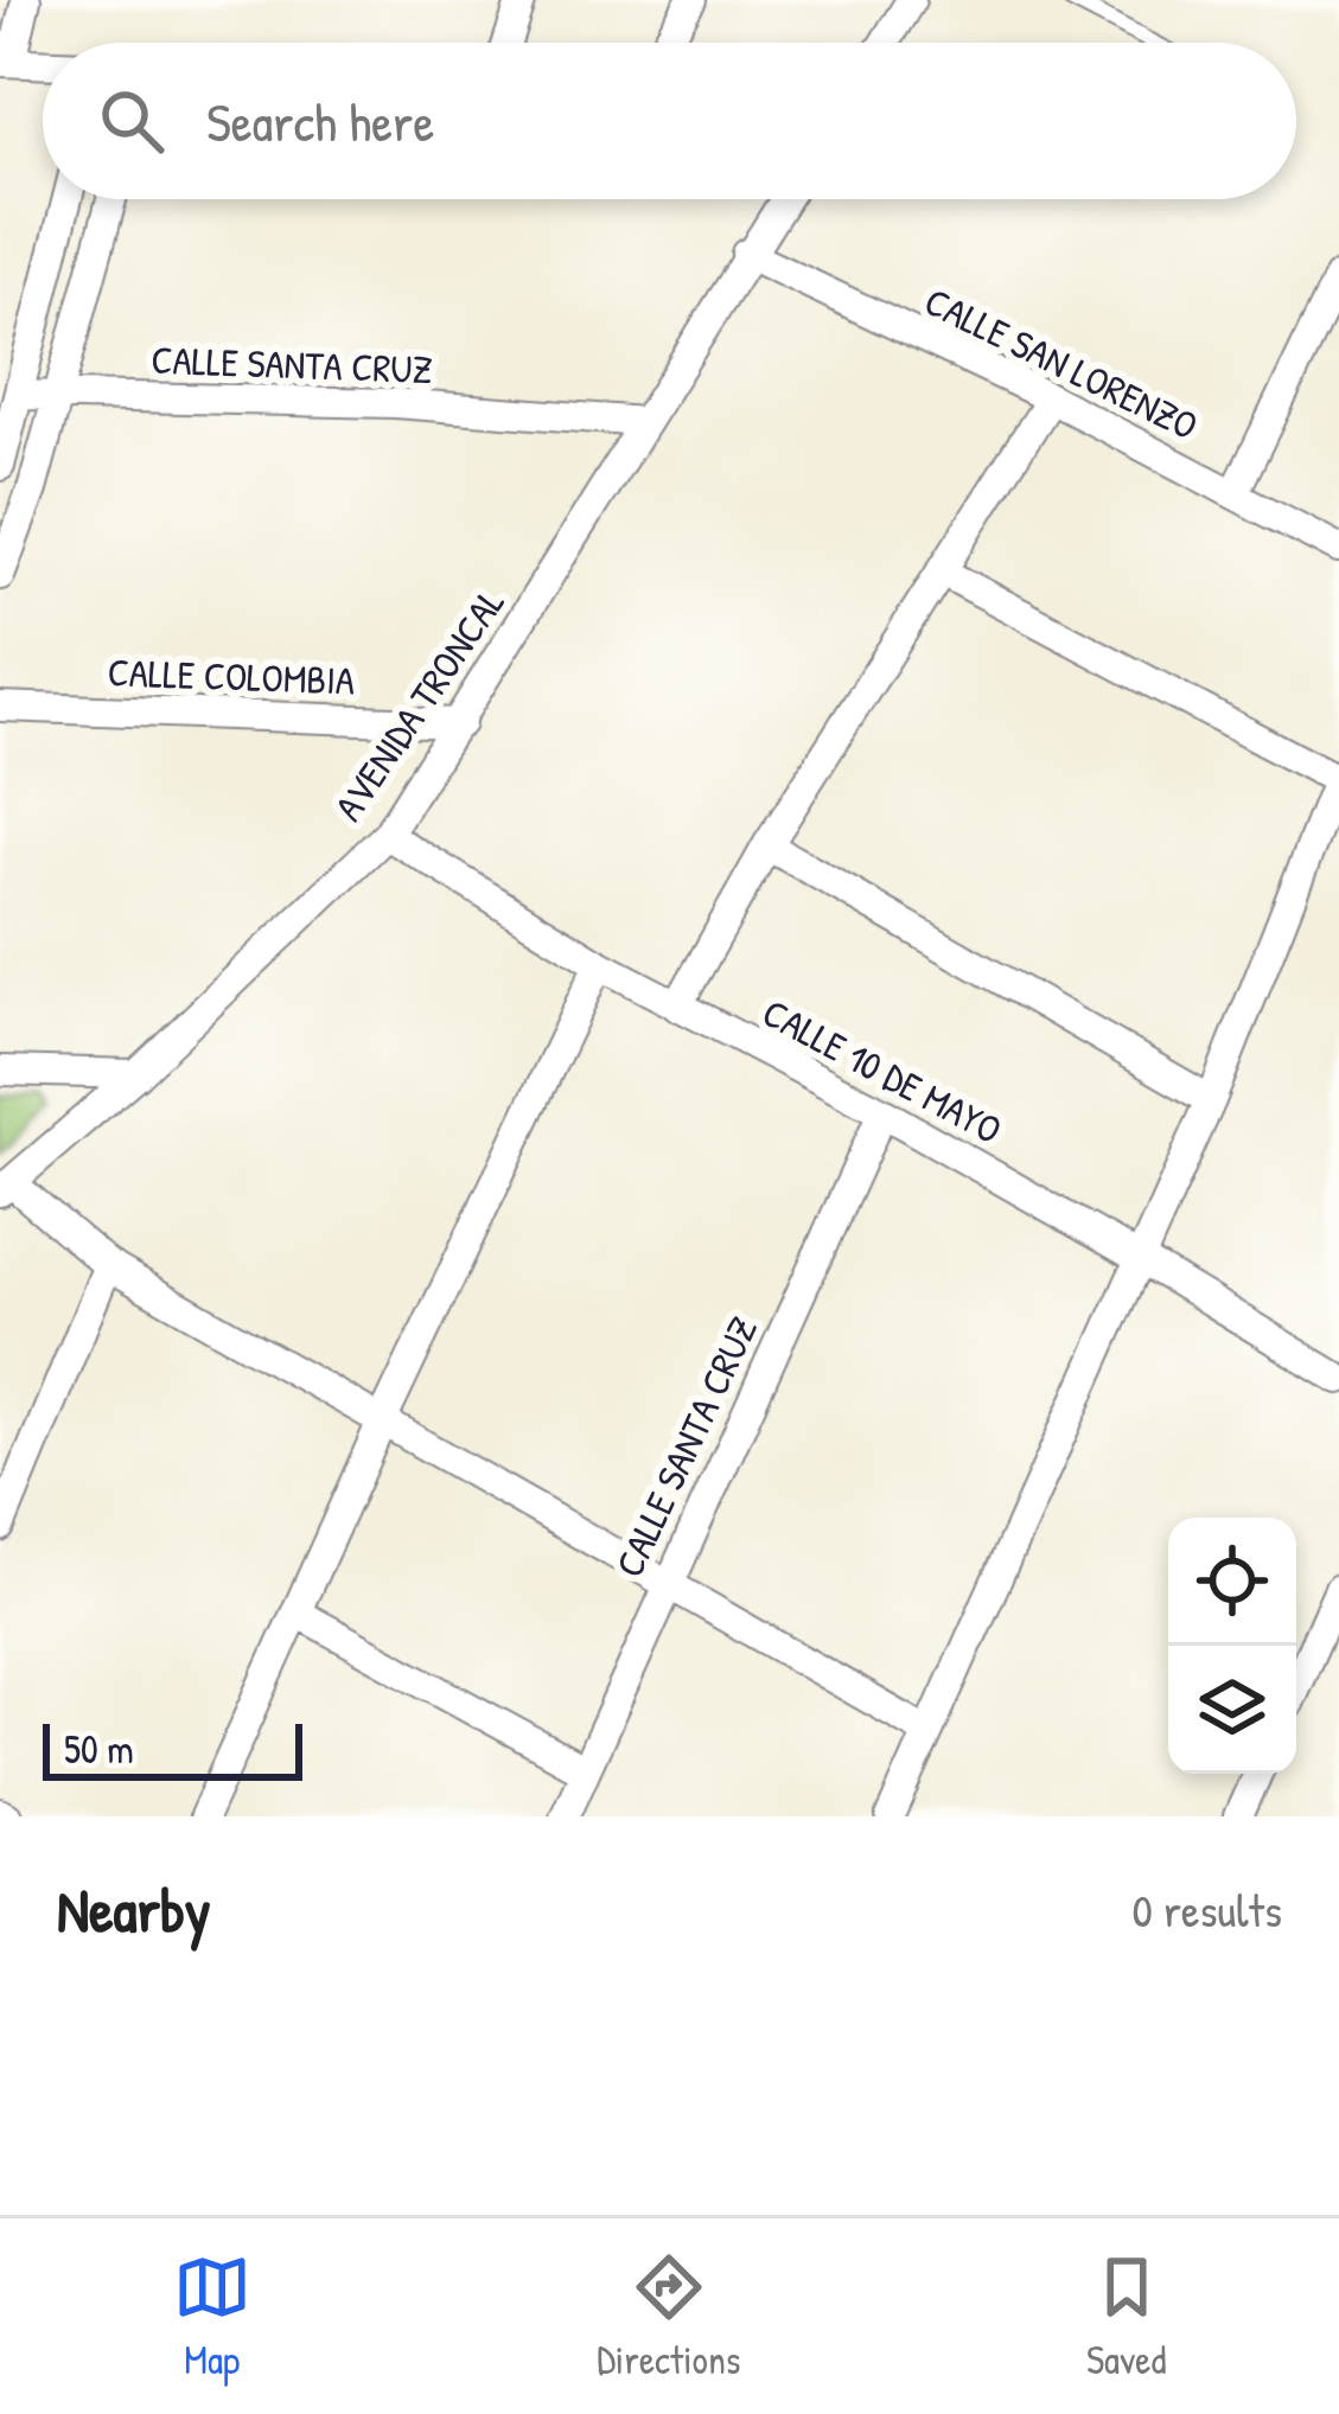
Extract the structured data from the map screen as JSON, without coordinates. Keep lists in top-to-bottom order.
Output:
{
  "streets": {
    "street": [
      "CALLE SAN LORENZO",
      "CALLE SANTA CRUZ",
      "CALLE COLOMBIA",
      "AVENIDA TRONCAL",
      "CALLE 10 DE MAYO"
    ]
  },
  "crossings": [
    ["CALLE SAN LORENZO", "AVENIDA TRONCAL"],
    ["CALLE SANTA CRUZ", "AVENIDA TRONCAL"],
    ["CALLE SANTA CRUZ", "CALLE 10 DE MAYO"],
    ["CALLE COLOMBIA", "AVENIDA TRONCAL"],
    ["AVENIDA TRONCAL", "CALLE 10 DE MAYO"]
  ],
  "scale_bar": "50 m",
  "page": {
    "search": "Search here",
    "scale": "50 m",
    "heading": ["Nearby", "0 results"],
    "nav": ["Map", "Directions", "Saved"]
  }
}
